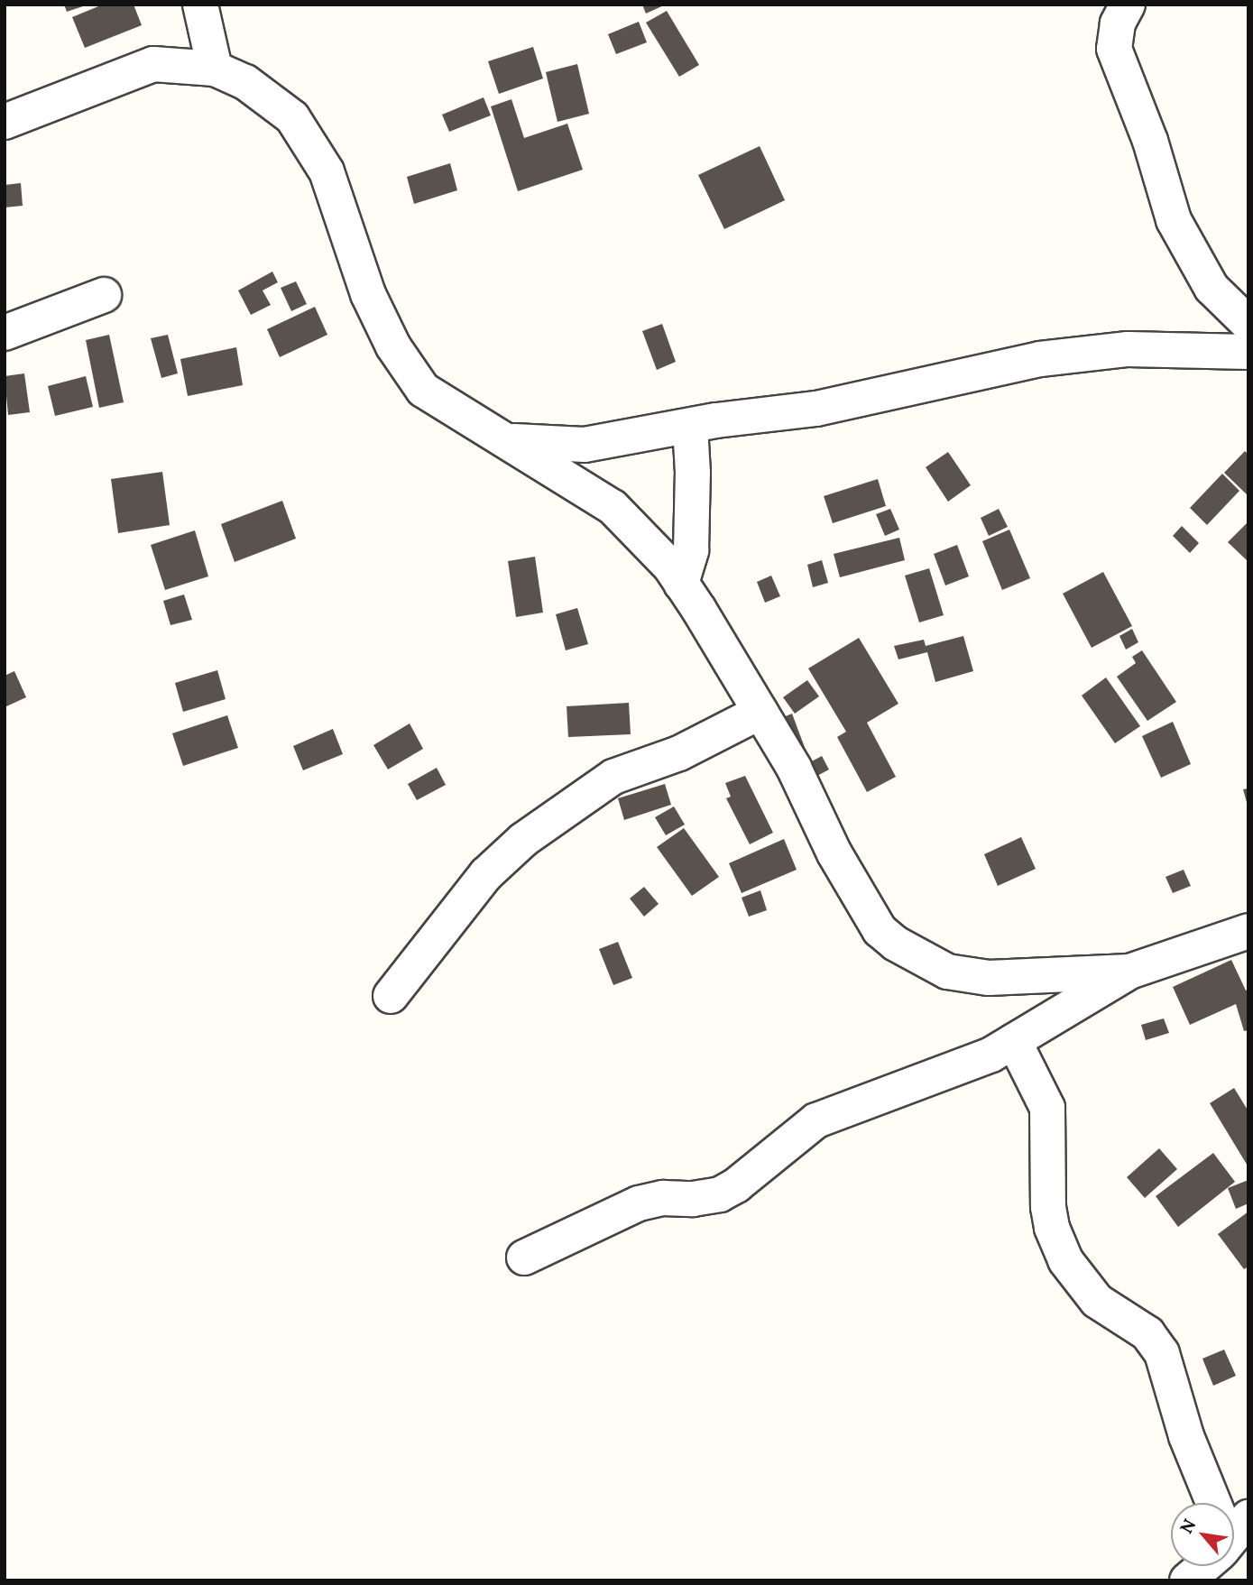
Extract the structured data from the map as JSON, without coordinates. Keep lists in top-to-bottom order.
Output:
{
  "north": "top left"
}
